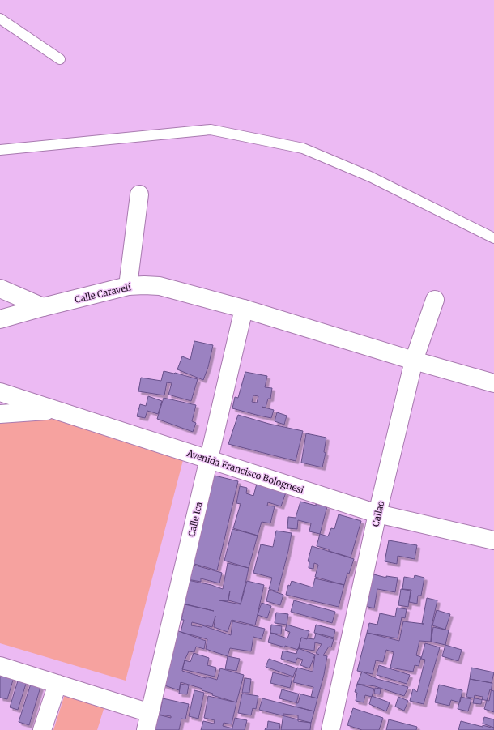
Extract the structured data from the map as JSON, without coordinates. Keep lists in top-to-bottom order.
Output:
{
  "streets": {
    "street": [
      "Calle Caravelí",
      "Avenida Francisco Bolognesi",
      "Callao",
      "Calle Ica"
    ]
  },
  "crossings": [
    ["Calle Caravelí", "Callao"],
    ["Calle Caravelí", "Calle Ica"],
    ["Avenida Francisco Bolognesi", "Callao"],
    ["Avenida Francisco Bolognesi", "Calle Ica"]
  ]
}
